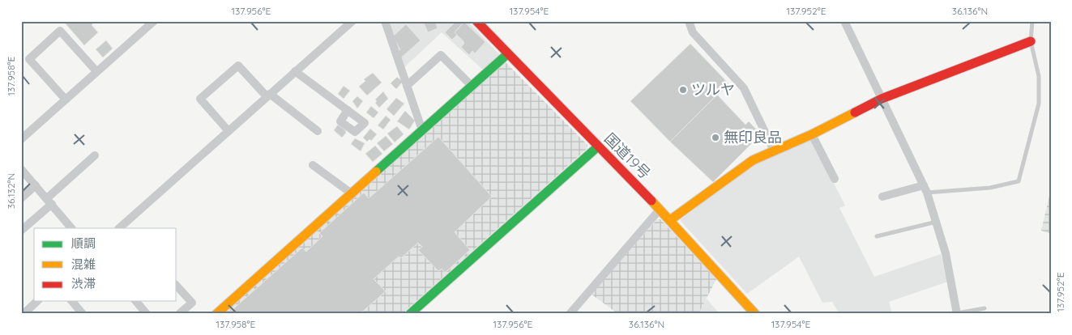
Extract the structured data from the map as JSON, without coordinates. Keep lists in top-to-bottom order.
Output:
{
  "streets": {
    "main road": ["国道19号"]
  },
  "places": ["ツルヤ", "無印良品"],
  "legend": ["順調", "混雑", "渋滞"],
  "coordinates": [
    "137.956°E",
    "137.954°E",
    "137.952°E",
    "36.136°N",
    "137.958°E",
    "36.132°N"
  ]
}
